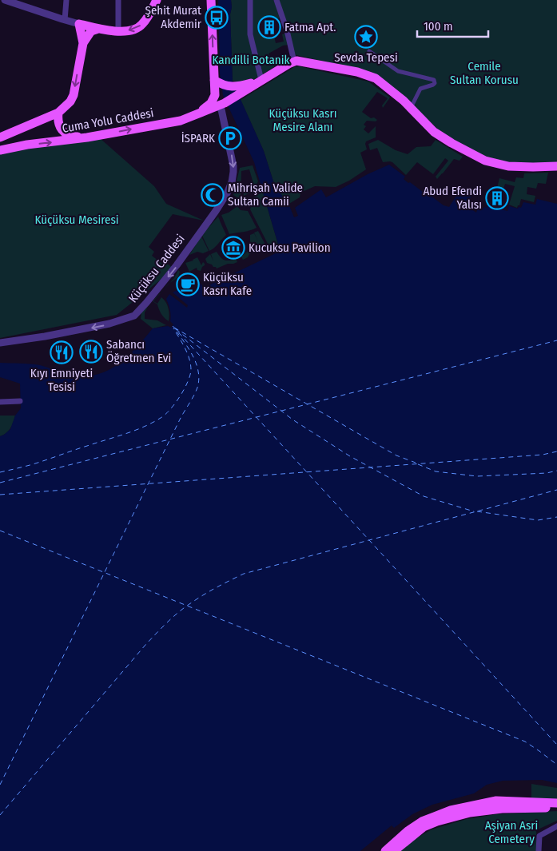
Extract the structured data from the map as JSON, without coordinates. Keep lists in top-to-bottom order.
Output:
{
  "streets": {
    "main road": ["Cuma Yolu Caddesi", "Küçüksu Caddesi"]
  },
  "crossings": [
    ["Cuma Yolu Caddesi", "Küçüksu Caddesi"]
  ],
  "one_way": ["Cuma Yolu Caddesi"],
  "parks": [
    "Kandilli Botanik",
    "Cemile Sultan Korusu",
    "Küçüksu Kasrı Mesire Alanı",
    "Küçüksu Mesiresi",
    "Aşiyan Asri Cemetery"
  ],
  "places": {
    "bus stop": ["Şehit Murat Akdemir"],
    "building": ["Fatma Apt.", "Abud Efendi Yalısı"],
    "place": ["Sevda Tepesi"],
    "parking": ["İSPARK"],
    "mosque": ["Mihrişah Valide Sultan Camii"],
    "museum": ["Kucuksu Pavilion"],
    "cafe": ["Küçüksu Kasrı Kafe"],
    "restaurant": ["Sabancı Öğretmen Evi", "Kıyı Emniyeti Tesisi"]
  },
  "scale_bar": "100 m"
}
